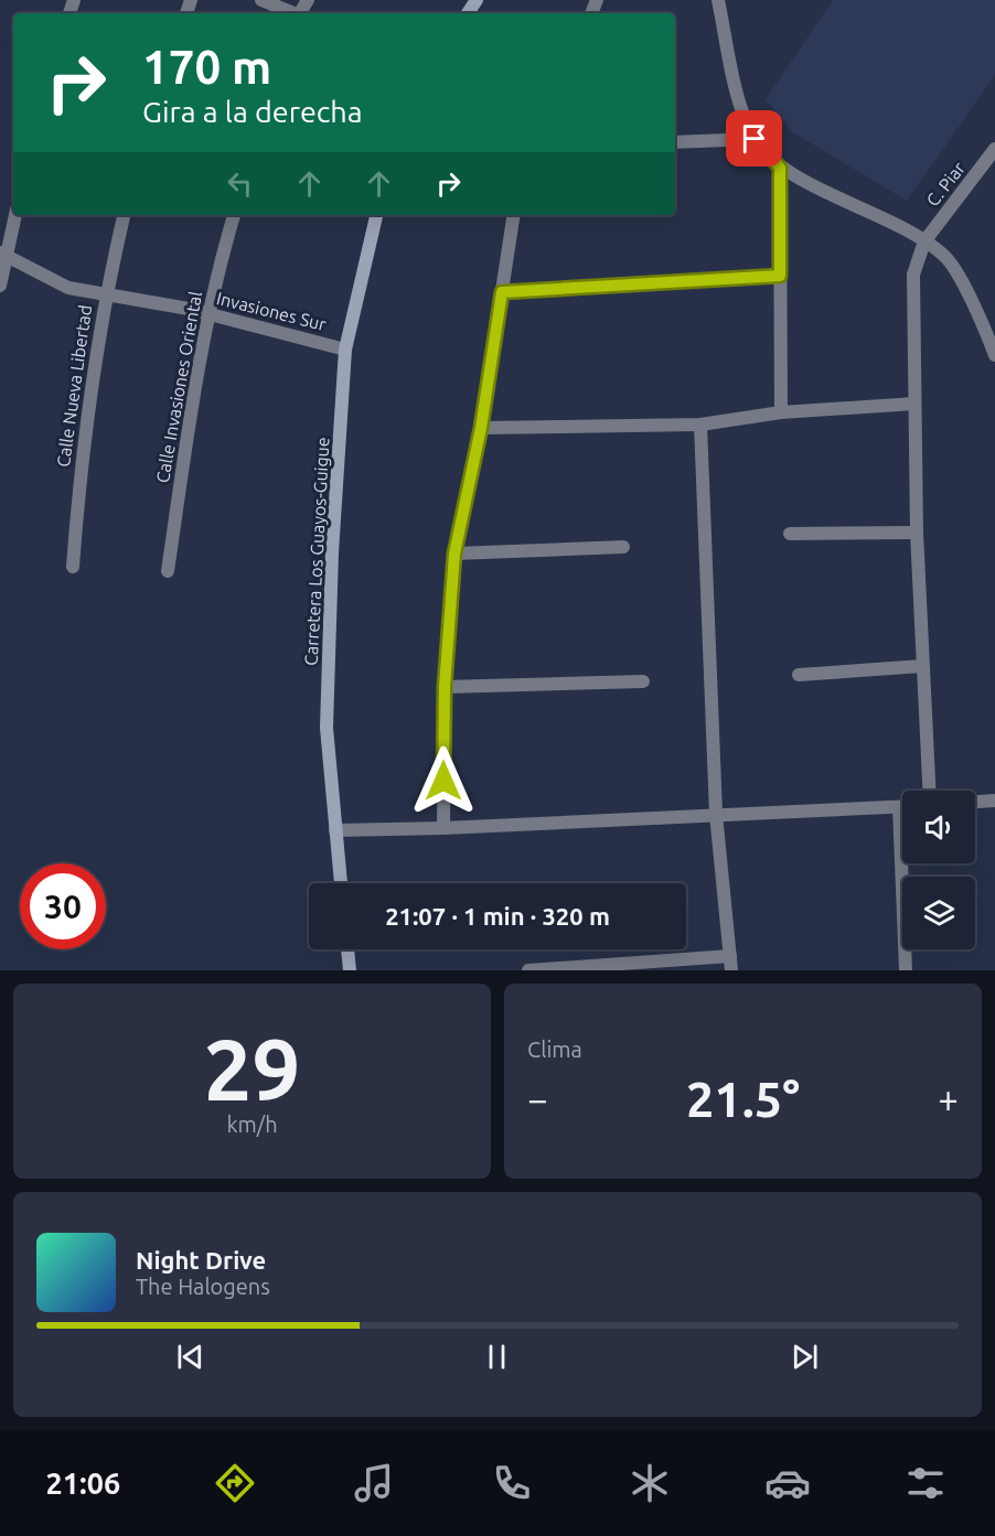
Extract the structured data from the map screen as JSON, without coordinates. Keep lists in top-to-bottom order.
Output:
{
  "streets": {
    "main road": ["Carretera Los Guayos-Guigue"],
    "street": [
      "C. Piar",
      "Invasiones Sur",
      "Calle Nueva Libertad",
      "Calle Invasiones Oriental"
    ]
  },
  "crossings": [
    ["Invasiones Sur", "Calle Nueva Libertad"],
    ["Invasiones Sur", "Calle Invasiones Oriental"],
    ["Invasiones Sur", "Carretera Los Guayos-Guigue"]
  ],
  "page": {
    "turn": ["170 m", "Gira a la derecha"],
    "limit": "30",
    "trip": "21:07 · 1 min · 320 m",
    "tile": [
      ["29", "km/h"],
      "Clima"
    ],
    "heat": ["−", "21.5°", "+"],
    "song": ["Night Drive", "The Halogens"],
    "tabs": "21:06"
  }
}
